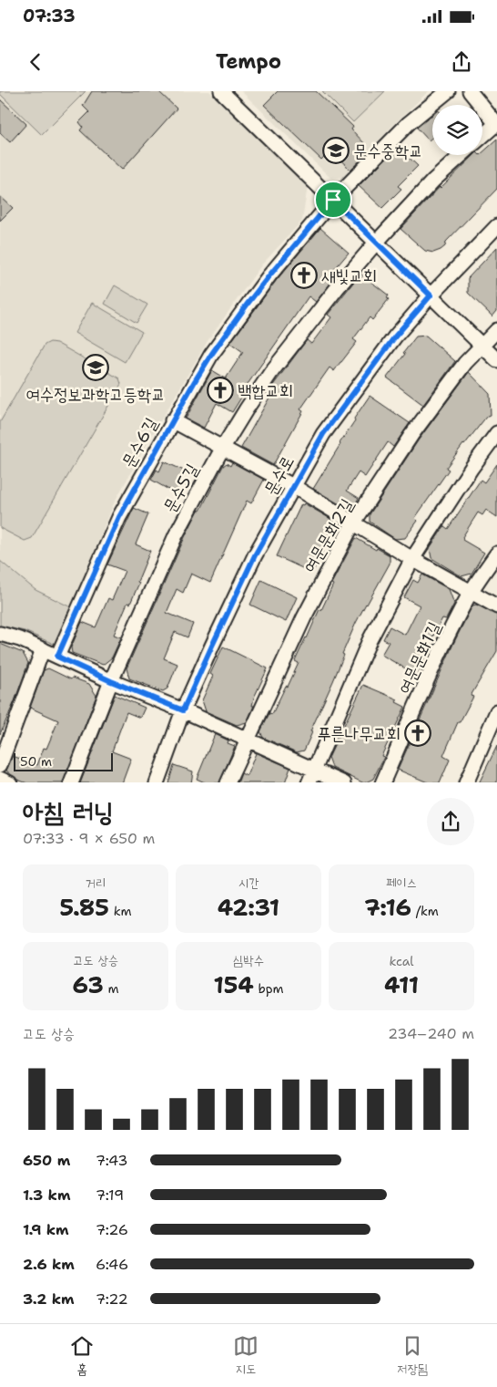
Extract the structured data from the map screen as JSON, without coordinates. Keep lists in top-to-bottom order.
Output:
{
  "streets": {
    "street": [
      "문수6길",
      "문수로",
      "문수5길",
      "여문문화2길",
      "여문문화1길"
    ]
  },
  "places": {
    "school or university": ["문수중학교", "여수정보과학고등학교"],
    "church": ["새빛교회", "백합교회", "푸른나무교회"]
  },
  "scale_bar": "50 m",
  "page": {
    "status": "07:33",
    "header": "Tempo",
    "scale": "50 m",
    "heading": ["아침 러닝", "07:33 · 9 × 650 m"],
    "stats": [
      ["거리", "5.85 km"],
      ["시간", "42:31"],
      ["페이스", "7:16 /km"],
      ["고도 상승", "63 m"],
      ["심박수", "154 bpm"],
      ["kcal", "411"]
    ],
    "chart": ["고도 상승", "234–240 m"],
    "list": [
      {
        "name": "650 m",
        "note": "7:43"
      },
      {
        "name": "1.3 km",
        "note": "7:19"
      },
      {
        "name": "1.9 km",
        "note": "7:26"
      },
      {
        "name": "2.6 km",
        "note": "6:46"
      },
      {
        "name": "3.2 km",
        "note": "7:22"
      }
    ],
    "tabs": ["홈", "지도", "저장됨"]
  }
}
